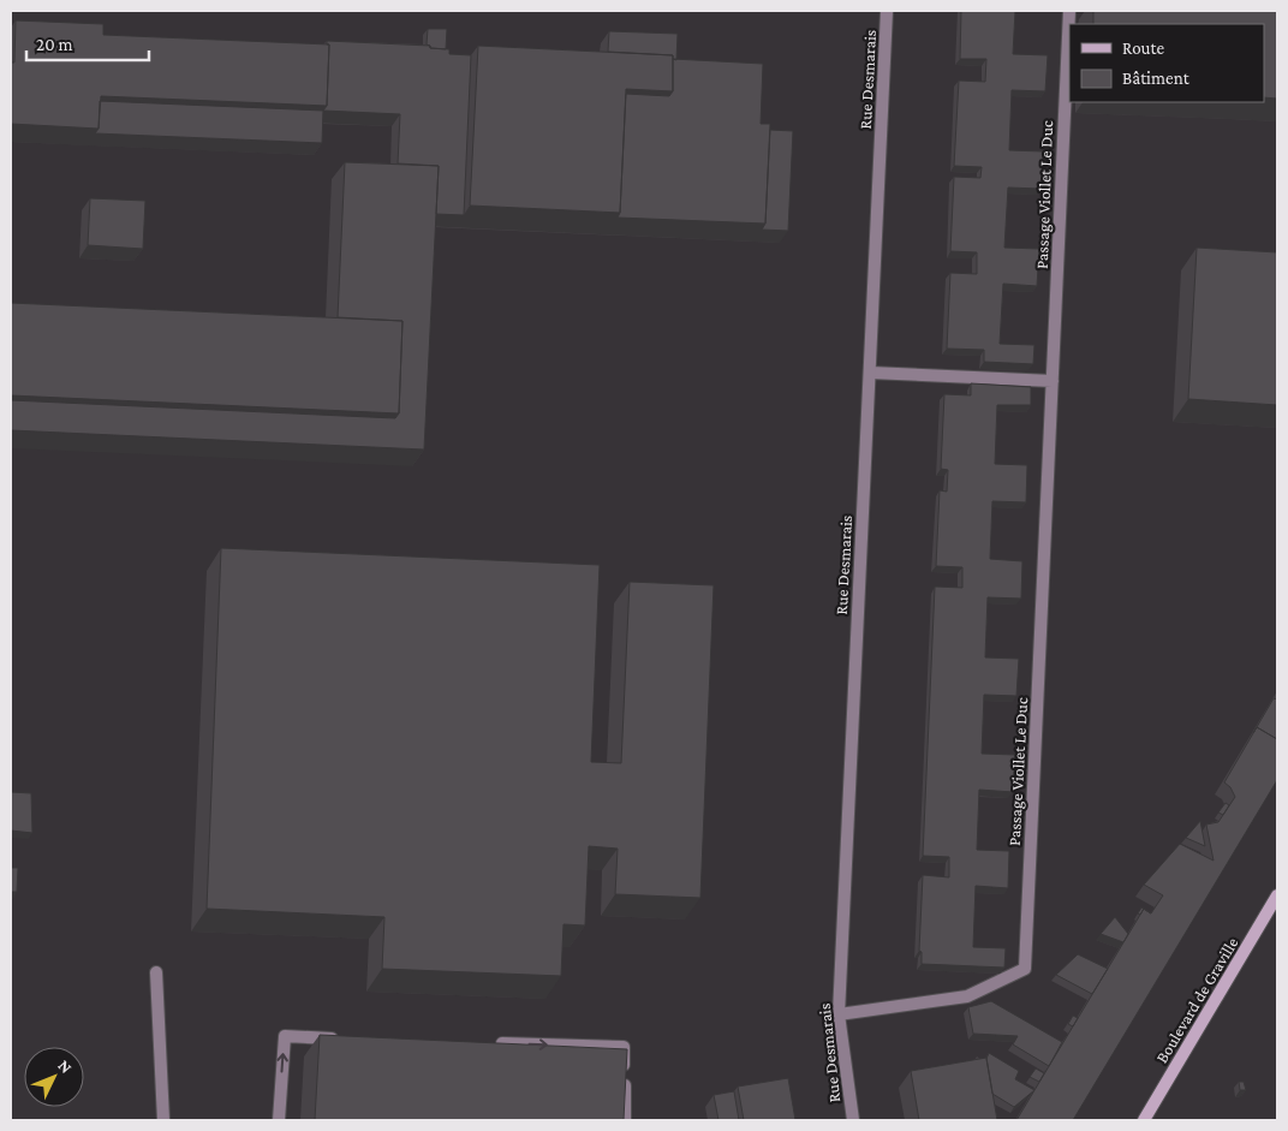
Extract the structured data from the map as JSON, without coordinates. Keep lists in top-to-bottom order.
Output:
{
  "streets": {
    "street": ["Rue Desmarais", "Passage Viollet Le Duc", "Boulevard de Graville"]
  },
  "crossings": [
    ["Rue Desmarais", "Passage Viollet Le Duc"]
  ],
  "legend": ["Route", "Bâtiment"],
  "scale_bar": "20 m",
  "north": "top right"
}
